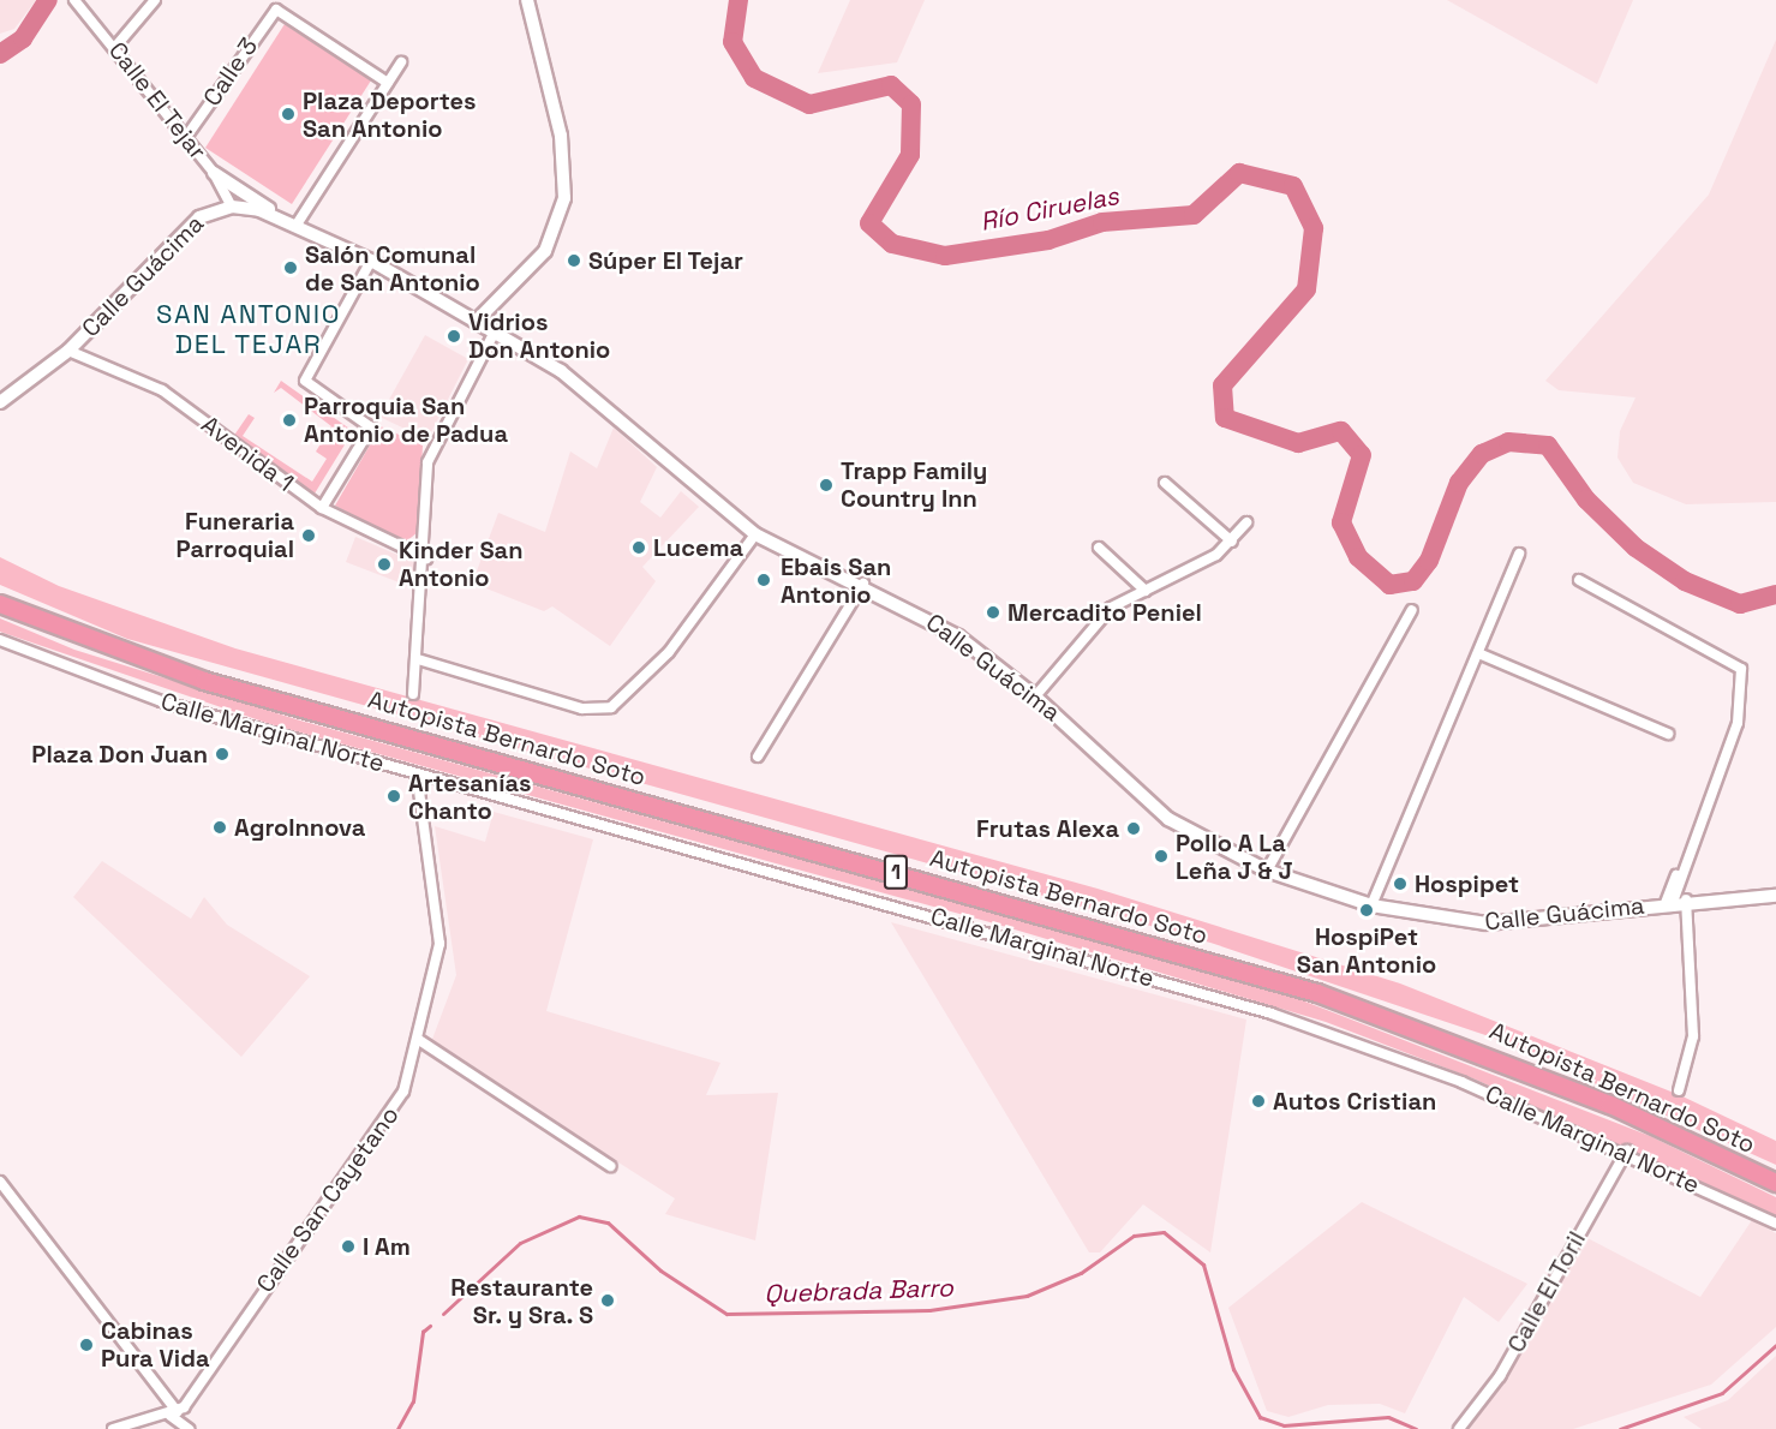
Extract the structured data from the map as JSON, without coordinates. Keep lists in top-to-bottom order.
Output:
{
  "streets": {
    "highway": ["Autopista Bernardo Soto", "1"],
    "main road": ["Calle Guácima"],
    "street": [
      "Calle 3",
      "Calle El Tejar",
      "Avenida 1",
      "Calle Marginal Norte",
      "Calle San Cayetano",
      "Calle El Toril"
    ]
  },
  "crossings": [
    ["Calle 3", "Calle El Tejar"],
    ["Calle El Tejar", "Calle Guácima"],
    ["Calle Guácima", "Avenida 1"],
    ["Calle Marginal Norte", "Calle San Cayetano"],
    ["Calle Marginal Norte", "Calle El Toril"]
  ],
  "districts": ["SAN ANTONIO DEL TEJAR"],
  "water": ["Río Ciruelas", "Quebrada Barro"],
  "places": [
    "Plaza Deportes San Antonio",
    "Súper El Tejar",
    "Salón Comunal de San Antonio",
    "Vidrios Don Antonio",
    "Parroquia San Antonio de Padua",
    "Trapp Family Country Inn",
    "Funeraria Parroquial",
    "Lucema",
    "Kinder San Antonio",
    "Ebais San Antonio",
    "Mercadito Peniel",
    "Plaza Don Juan",
    "Artesanías Chanto",
    "AgroInnova",
    "Frutas Alexa",
    "Pollo A La Leña J & J",
    "Hospipet",
    "HospiPet San Antonio",
    "Autos Cristian",
    "I Am",
    "Restaurante Sr. y Sra. S",
    "Cabinas Pura Vida"
  ]
}
